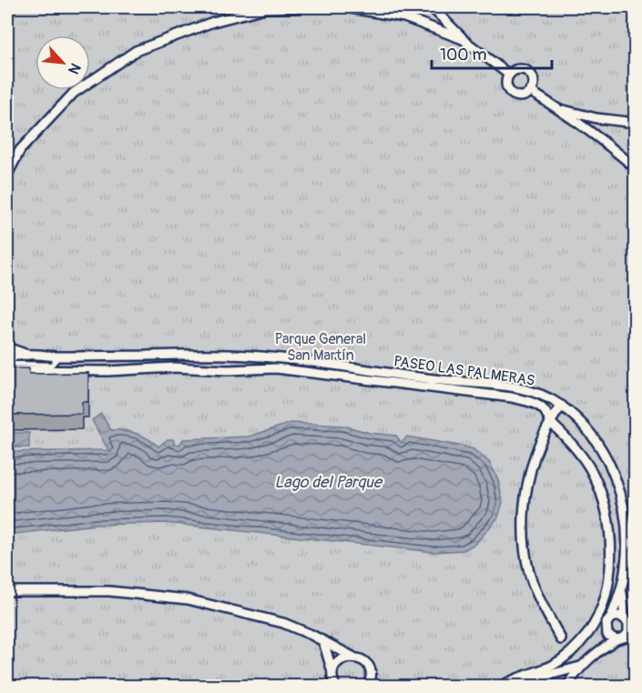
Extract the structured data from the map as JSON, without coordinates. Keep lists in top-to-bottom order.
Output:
{
  "streets": {
    "street": ["PASEO LAS PALMERAS"]
  },
  "water": ["Lago del Parque"],
  "parks": ["Parque General San Martín"],
  "scale_bar": "100 m",
  "north": "bottom right"
}
